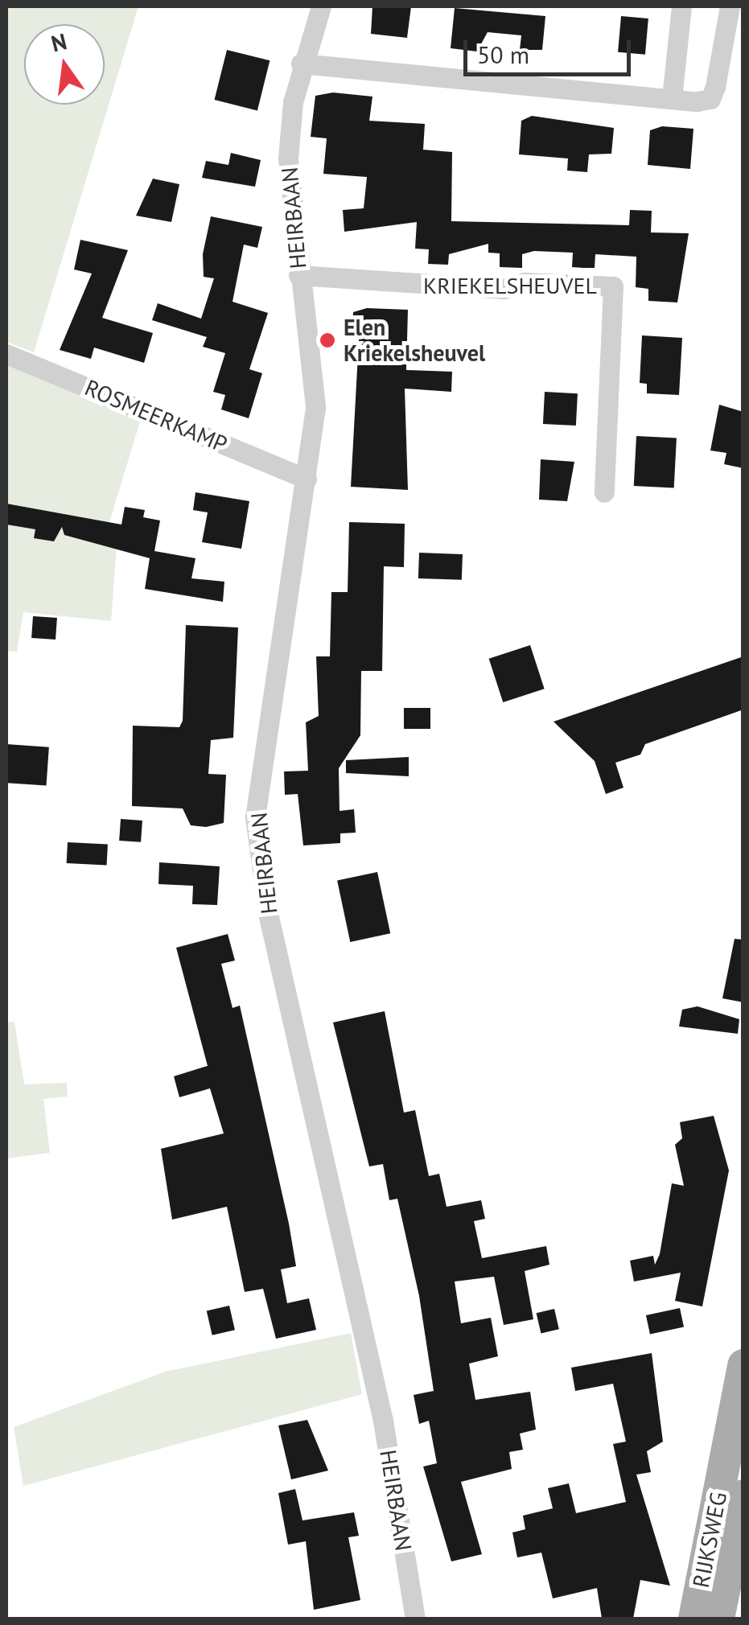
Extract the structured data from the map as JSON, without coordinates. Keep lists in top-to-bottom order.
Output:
{
  "streets": {
    "main road": ["RIJKSWEG"],
    "street": ["HEIRBAAN", "KRIEKELSHEUVEL", "ROSMEERKAMP"]
  },
  "crossings": [
    ["HEIRBAAN", "KRIEKELSHEUVEL"],
    ["HEIRBAAN", "ROSMEERKAMP"]
  ],
  "places": ["Elen Kriekelsheuvel"],
  "scale_bar": "50 m",
  "north": "top"
}
